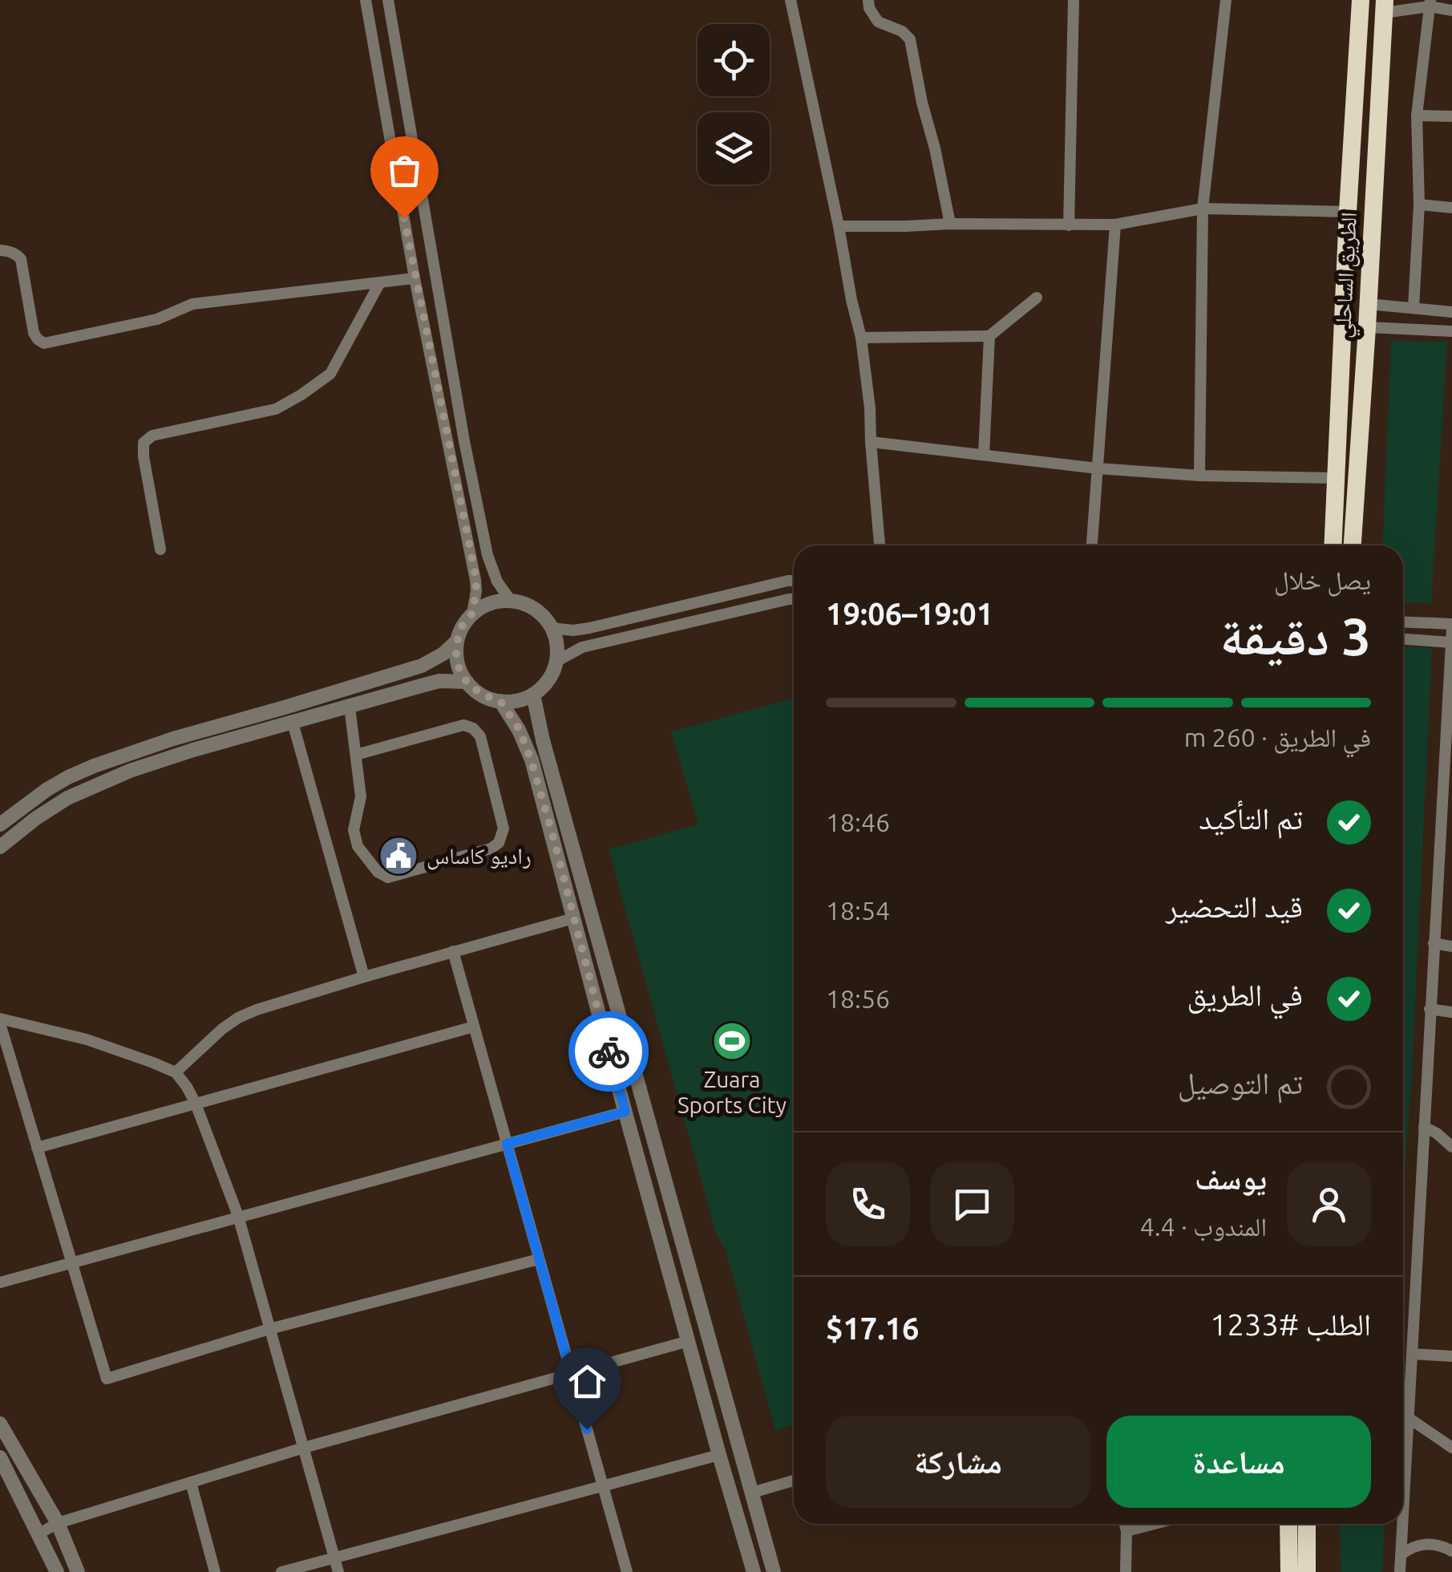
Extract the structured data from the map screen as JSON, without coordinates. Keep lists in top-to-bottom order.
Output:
{
  "streets": {
    "highway": ["الطريق الساحلي"]
  },
  "places": {
    "public building": ["راديو كاساس"],
    "sports": ["Zuara Sports City"]
  },
  "page": {
    "heading": ["3 دقيقة", "يصل خلال", "19:01–19:06"],
    "panel": [
      "يوسف",
      "المندوب · 4.4",
      "الطلب #1233",
      "$17.16"
    ],
    "bar": "في الطريق · 260 m",
    "list": [
      ["تم التأكيد", "18:46"],
      ["قيد التحضير", "18:54"],
      ["في الطريق", "18:56"],
      "تم التوصيل"
    ],
    "buttons": ["مساعدة", "مشاركة"]
  }
}
